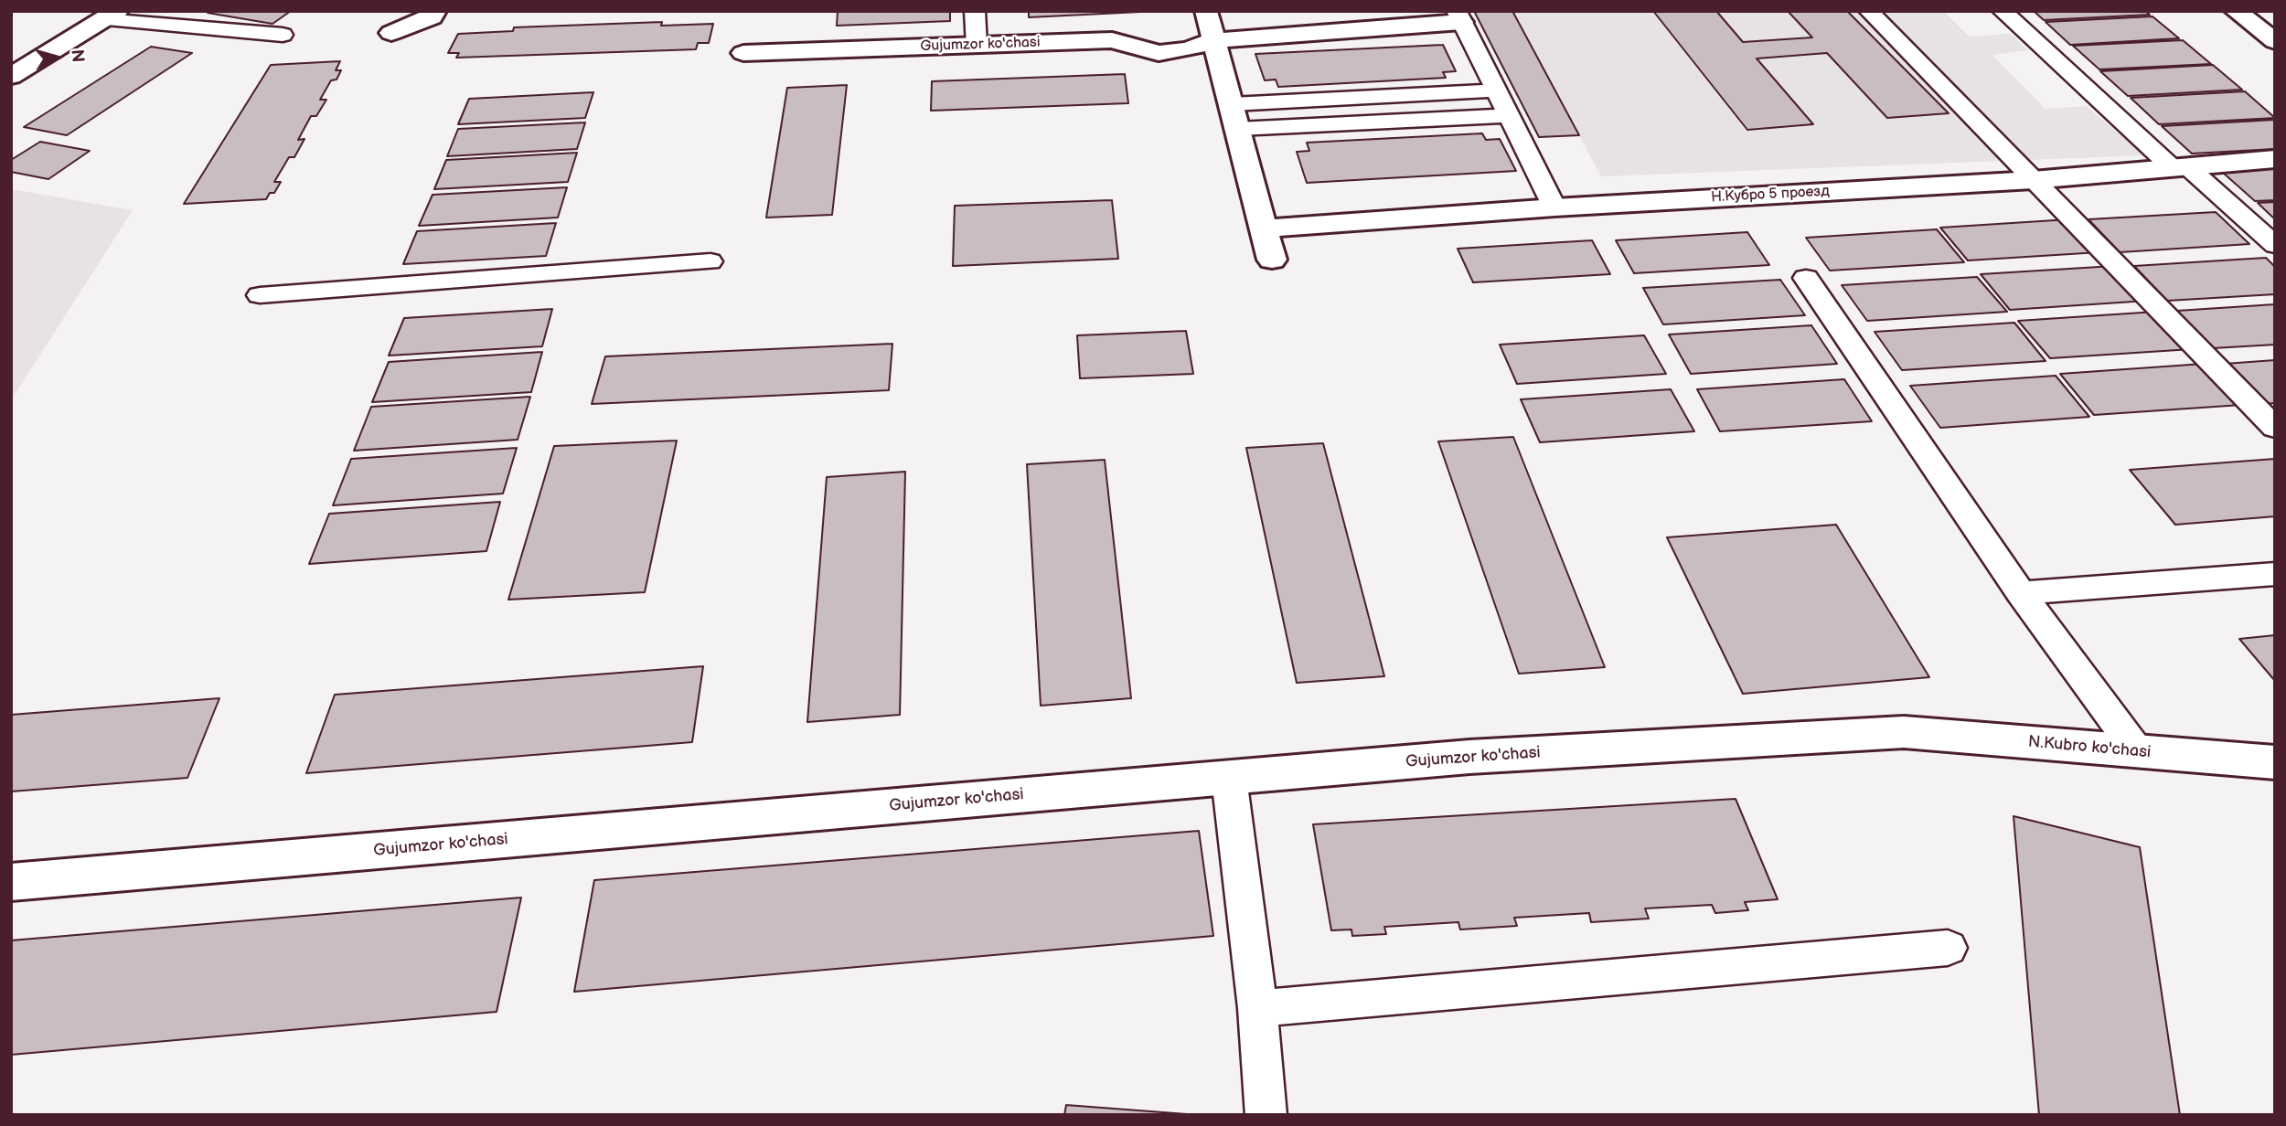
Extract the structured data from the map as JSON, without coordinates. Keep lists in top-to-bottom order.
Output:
{
  "streets": {
    "street": ["Gujumzor ko'chasi", "Н.Кубро 5 проезд", "N.Kubro ko'chasi"]
  },
  "crossings": [
    ["Gujumzor ko'chasi", "N.Kubro ko'chasi"]
  ],
  "north": "right"
}
